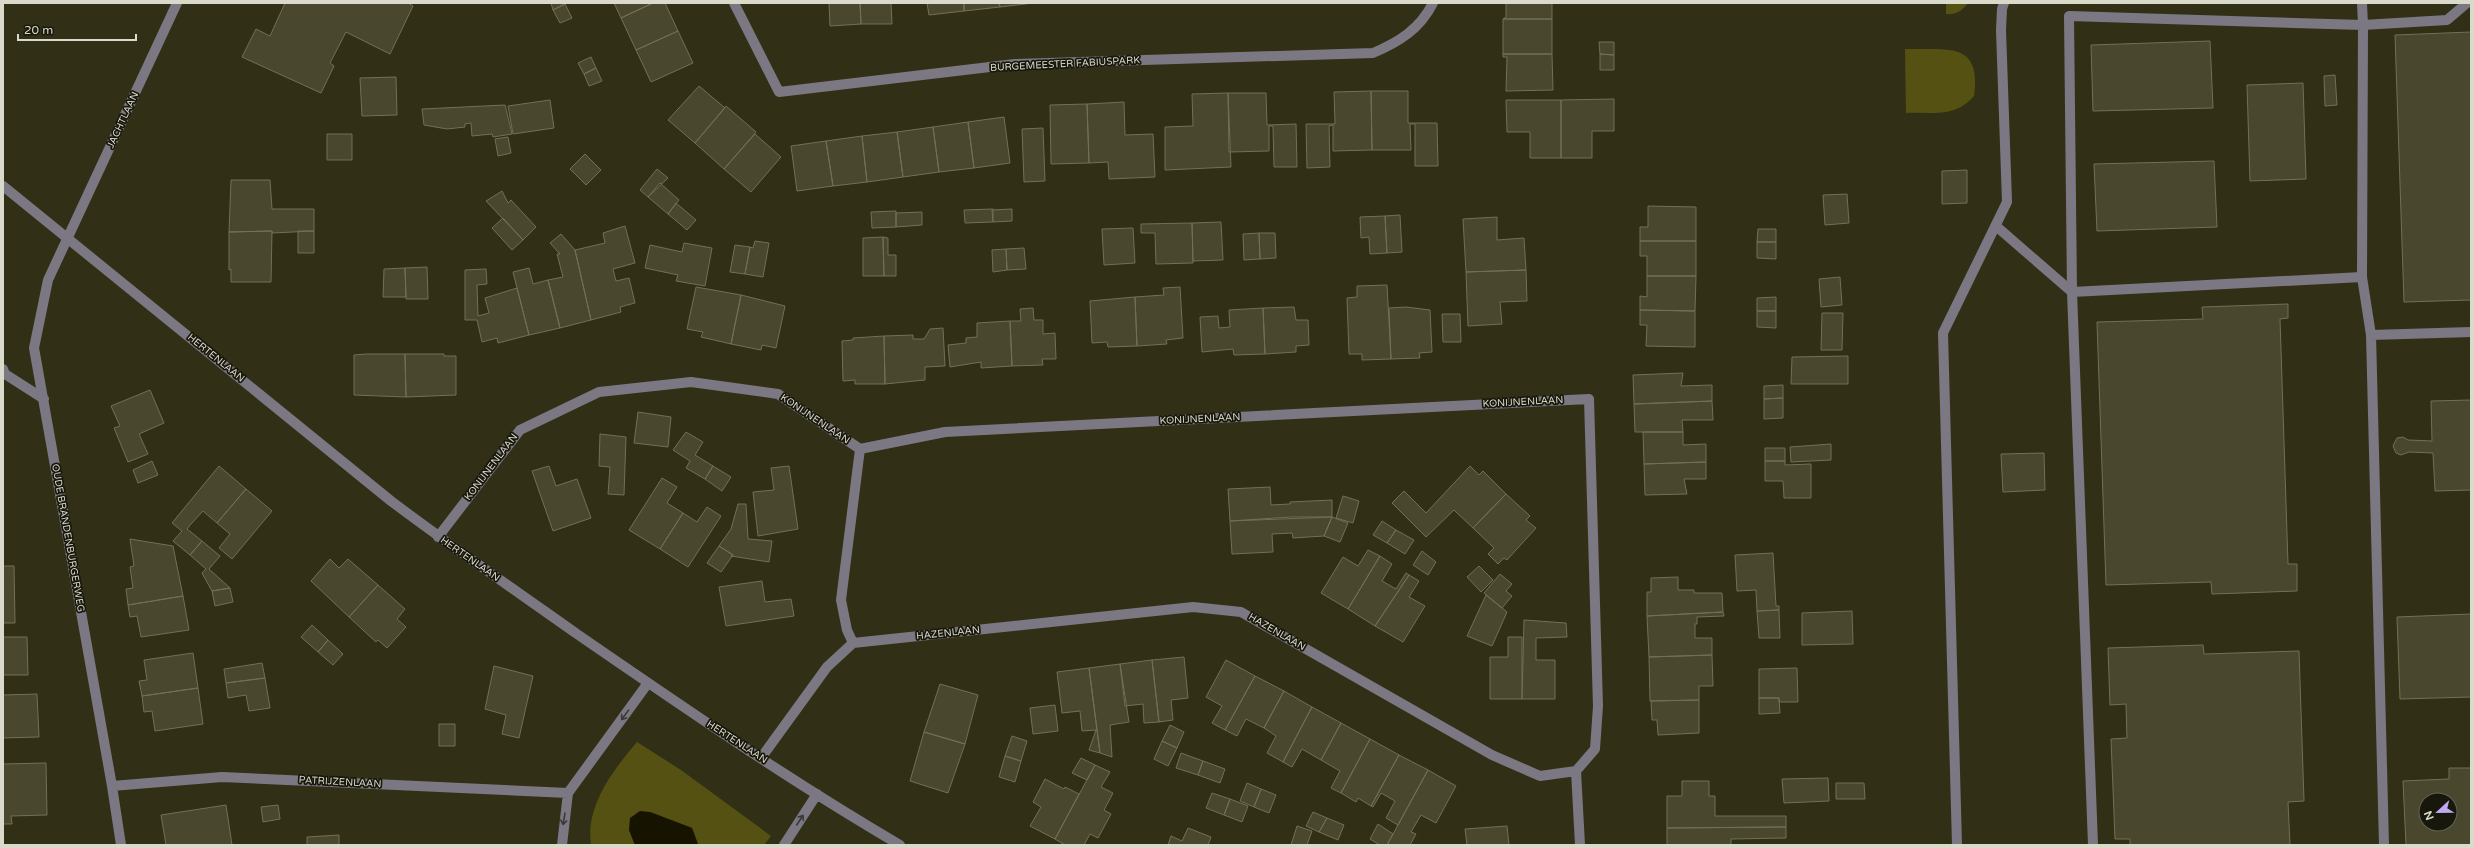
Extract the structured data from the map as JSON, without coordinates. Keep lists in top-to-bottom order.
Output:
{
  "streets": {
    "street": [
      "BURGEMEESTER FABIUSPARK",
      "JACHTLAAN",
      "HERTENLAAN",
      "KONIJNENLAAN",
      "OUDE BRANDENBURGERWEG",
      "HAZENLAAN",
      "PATRIJZENLAAN"
    ]
  },
  "crossings": [
    ["JACHTLAAN", "HERTENLAAN"],
    ["JACHTLAAN", "OUDE BRANDENBURGERWEG"],
    ["HERTENLAAN", "KONIJNENLAAN"],
    ["HERTENLAAN", "OUDE BRANDENBURGERWEG"],
    ["KONIJNENLAAN", "HAZENLAAN"],
    ["OUDE BRANDENBURGERWEG", "PATRIJZENLAAN"]
  ],
  "scale_bar": "20 m",
  "north": "left"
}
